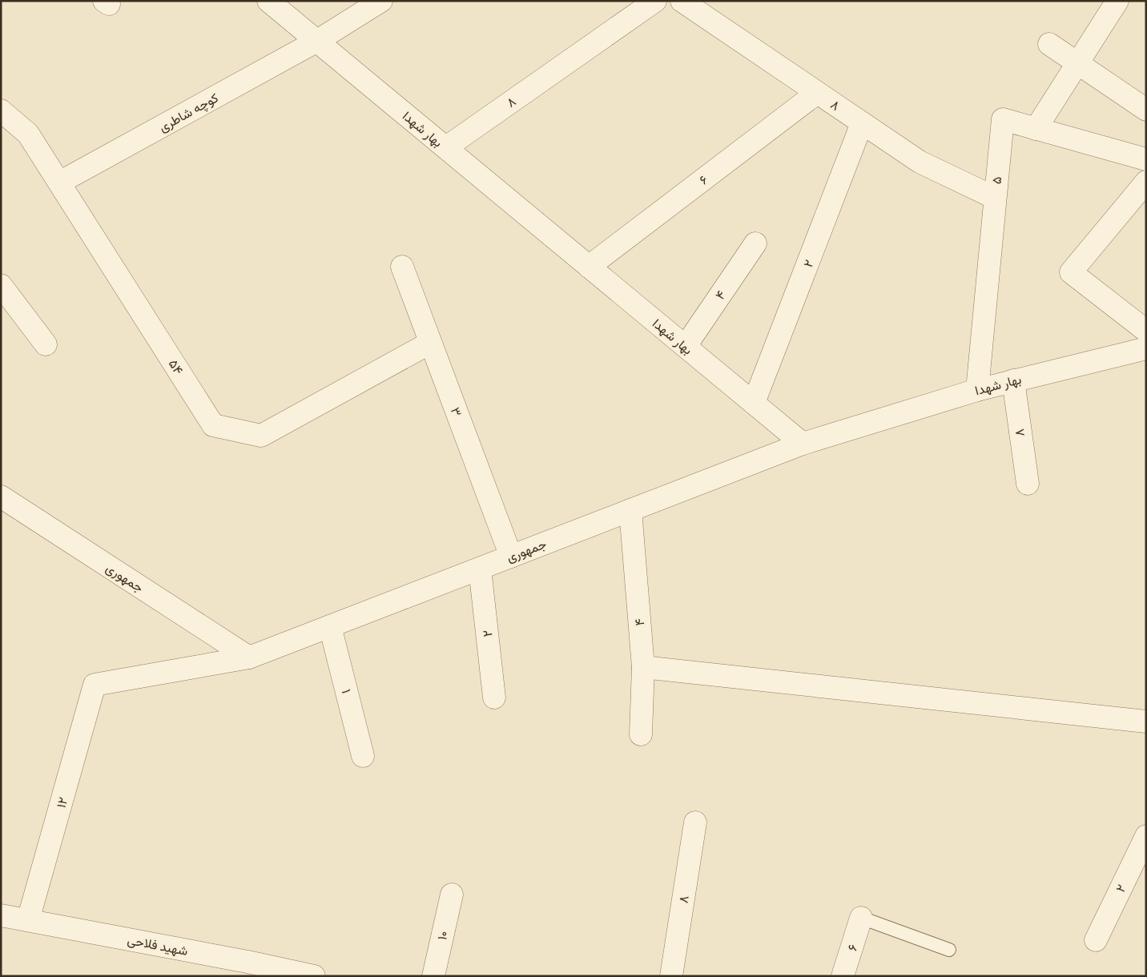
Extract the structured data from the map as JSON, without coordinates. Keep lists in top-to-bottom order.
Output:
{
  "streets": {
    "street": [
      "۸",
      "کوچه شاطری",
      "بهار شهدا",
      "۶",
      "۵",
      "۲",
      "۴",
      "۵۴",
      "۳",
      "۷",
      "جمهوری",
      "۱",
      "۱۲",
      "۱۰",
      "شهید فلاحی"
    ]
  },
  "crossings": [
    ["۸", "بهار شهدا"],
    ["۸", "۶"],
    ["۸", "۵"],
    ["۸", "۲"],
    ["کوچه شاطری", "بهار شهدا"],
    ["کوچه شاطری", "۵۴"],
    ["بهار شهدا", "۶"],
    ["بهار شهدا", "۵"],
    ["بهار شهدا", "۲"],
    ["بهار شهدا", "۴"],
    ["بهار شهدا", "۷"],
    ["بهار شهدا", "جمهوری"],
    ["۲", "جمهوری"],
    ["۴", "جمهوری"],
    ["۵۴", "۳"],
    ["۳", "جمهوری"],
    ["جمهوری", "۱"],
    ["جمهوری", "۱۲"],
    ["۱۲", "شهید فلاحی"]
  ]
}
